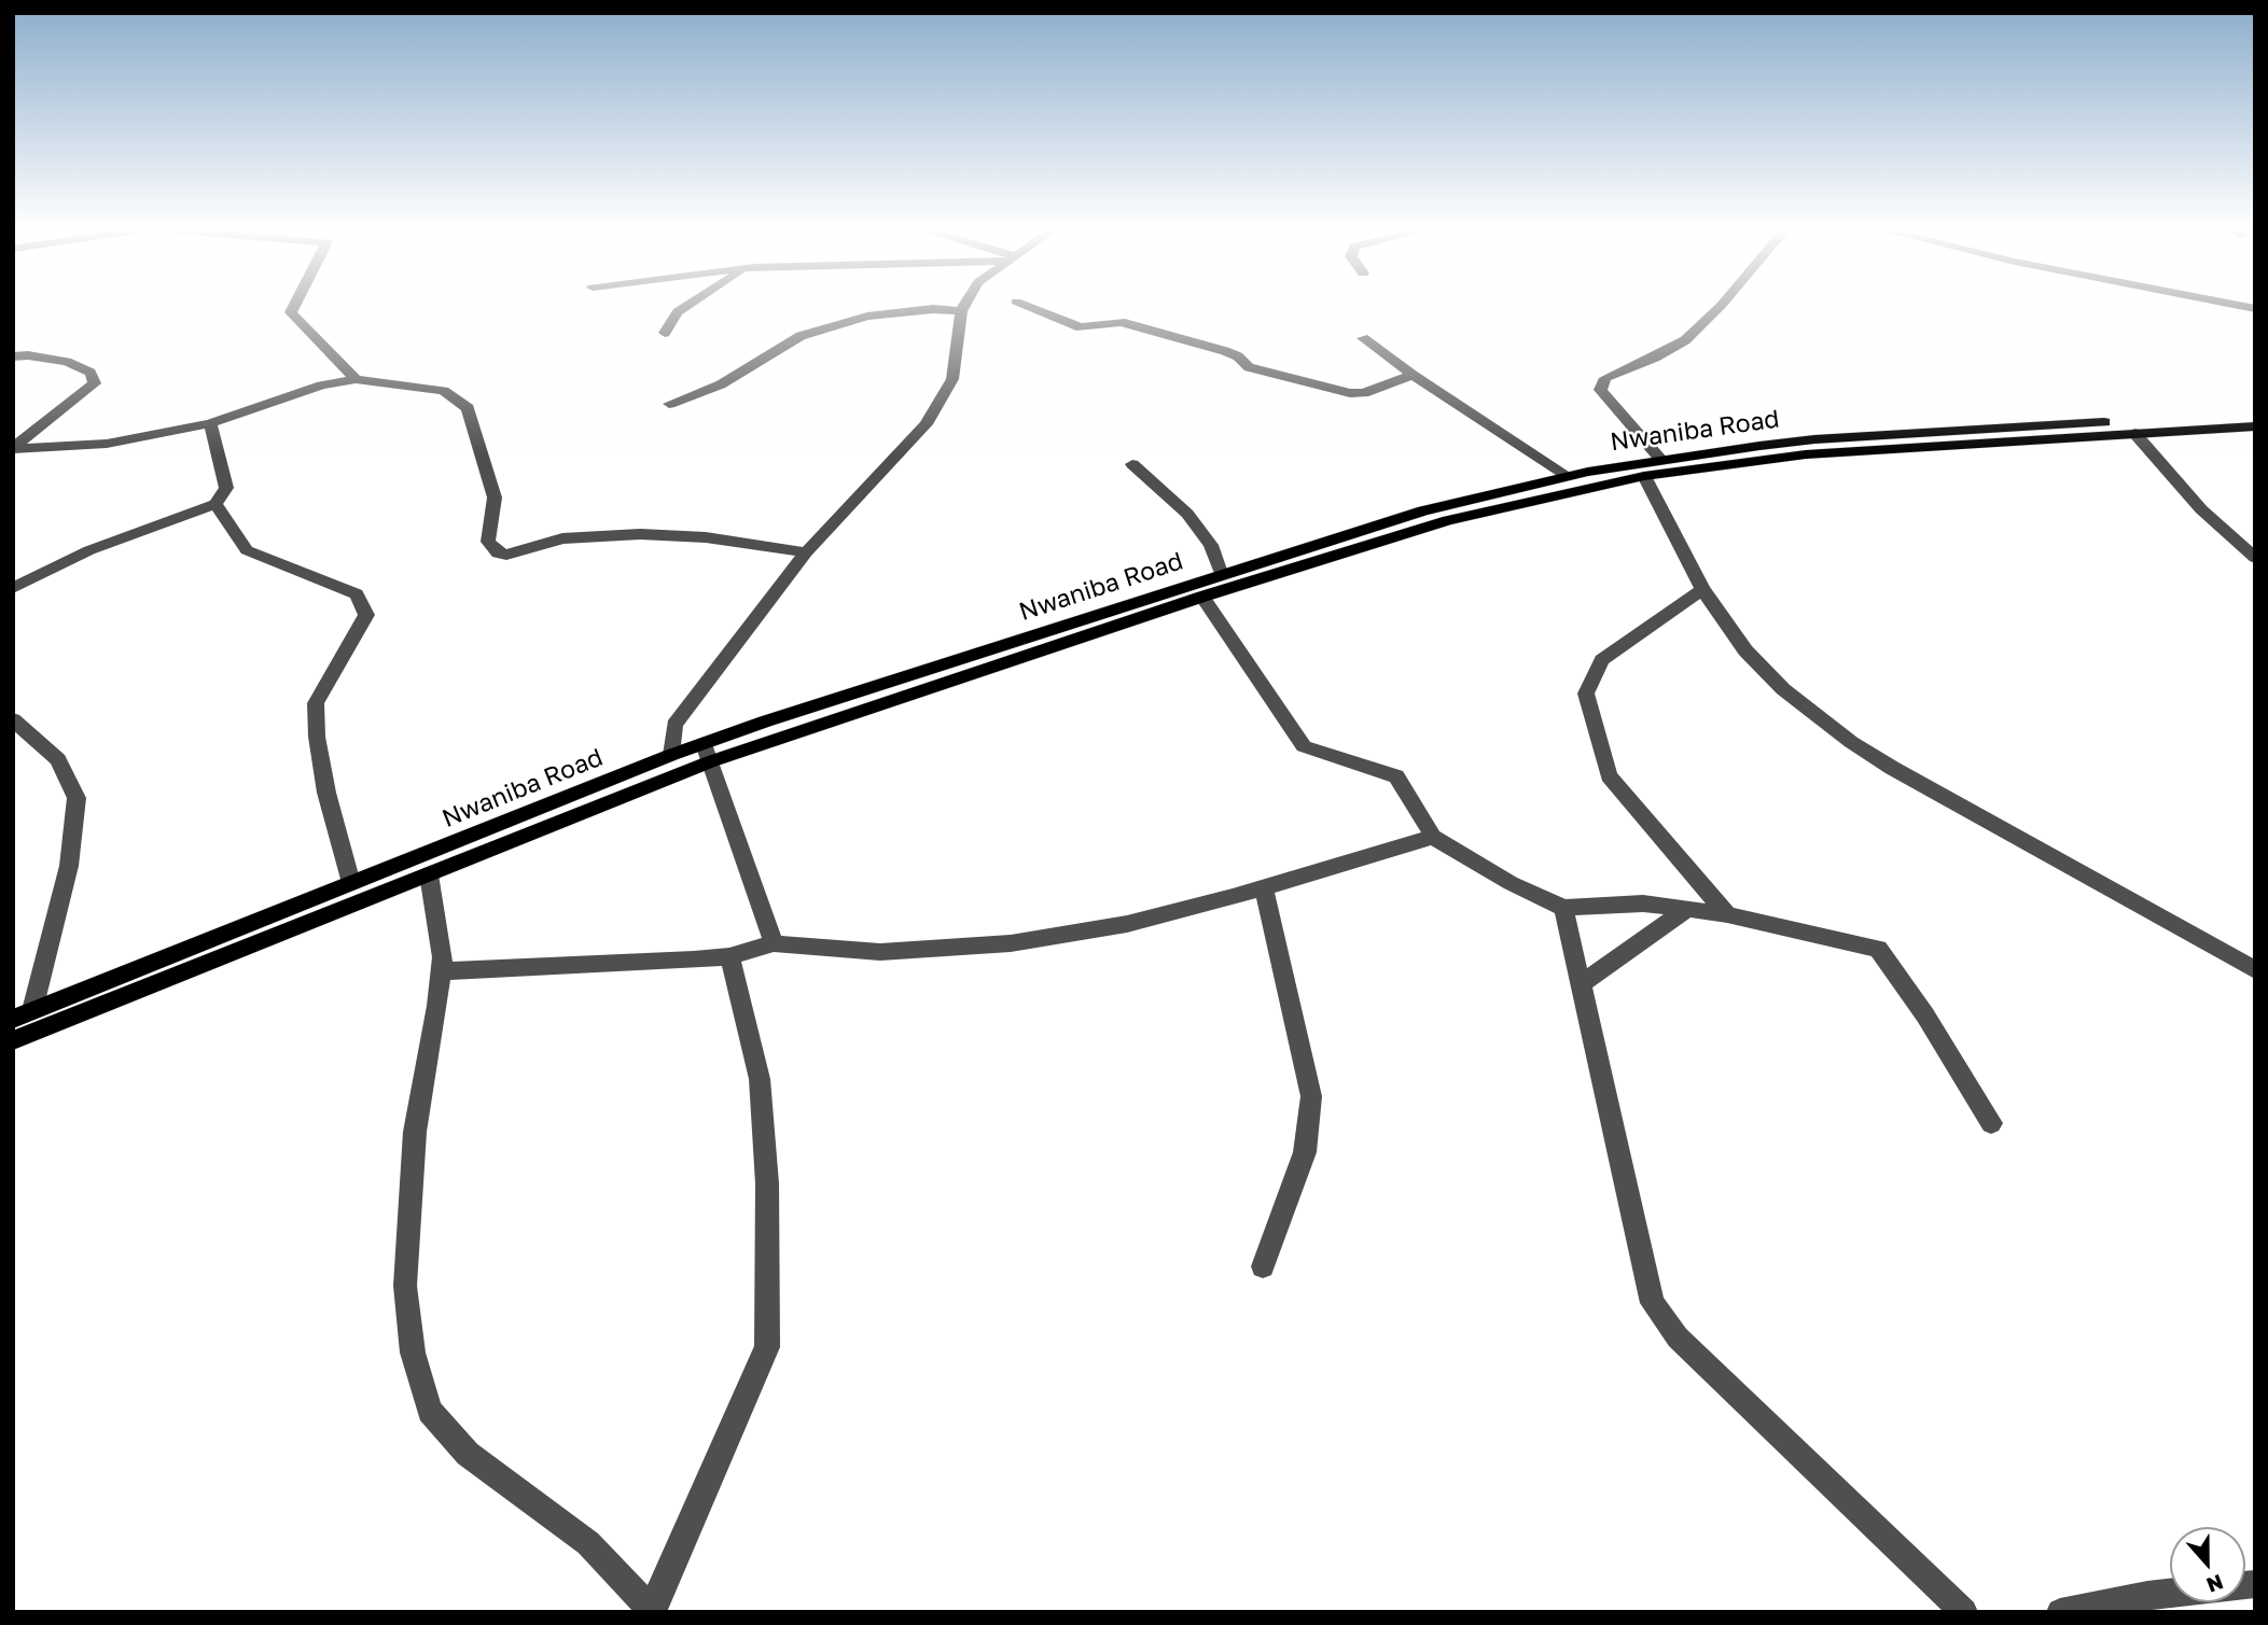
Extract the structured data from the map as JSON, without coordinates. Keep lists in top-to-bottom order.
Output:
{
  "streets": {
    "main road": ["Nwaniba Road"]
  },
  "north": "bottom"
}
